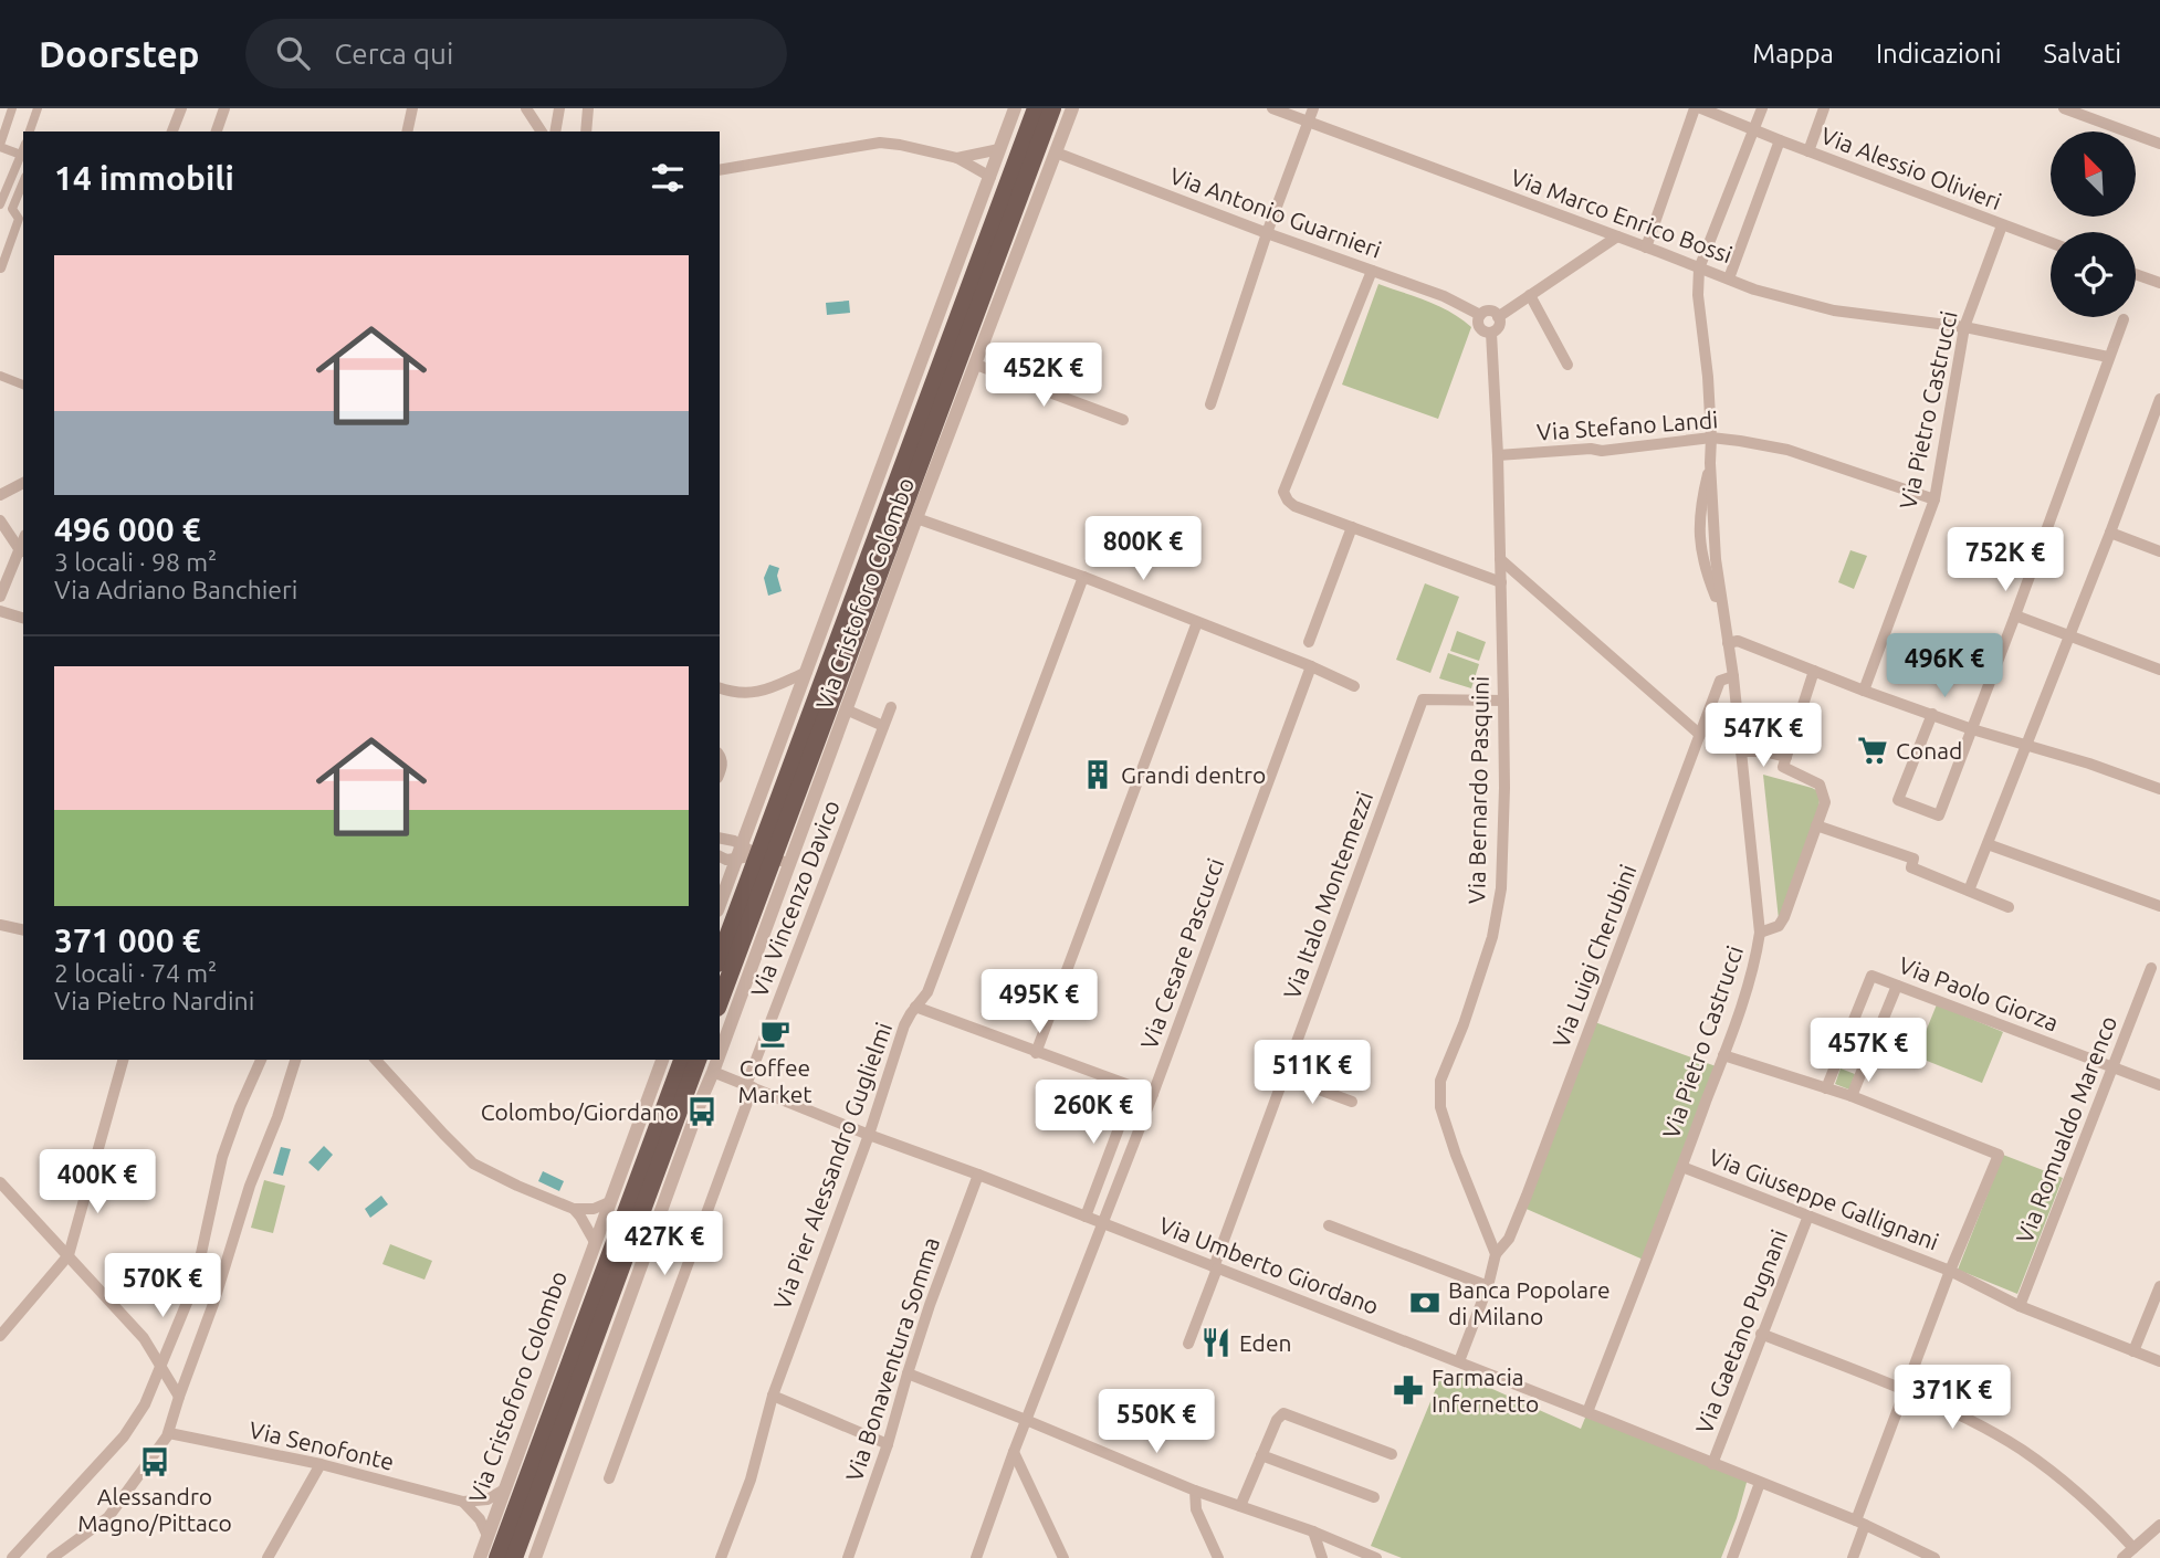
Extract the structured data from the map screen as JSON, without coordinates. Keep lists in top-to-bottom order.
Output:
{
  "streets": {
    "main road": ["Via Cristoforo Colombo"],
    "street": [
      "Via Alessio Olivieri",
      "Via Antonio Guarnieri",
      "Via Marco Enrico Bossi",
      "Via Pietro Castrucci",
      "Via Stefano Landi",
      "Via Bernardo Pasquini",
      "Via Italo Montemezzi",
      "Via Vincenzo Davico",
      "Via Cesare Pascucci",
      "Via Luigi Cherubini",
      "Via Paolo Giorza",
      "Via Romualdo Marenco",
      "Via Pier Alessandro Guglielmi",
      "Via Giuseppe Gallignani",
      "Via Umberto Giordano",
      "Via Gaetano Pugnani",
      "Via Bonaventura Somma",
      "Via Senofonte"
    ]
  },
  "crossings": [
    ["Via Alessio Olivieri", "Via Pietro Castrucci"],
    ["Via Antonio Guarnieri", "Via Cristoforo Colombo"],
    ["Via Antonio Guarnieri", "Via Bernardo Pasquini"],
    ["Via Marco Enrico Bossi", "Via Pietro Castrucci"],
    ["Via Pietro Castrucci", "Via Stefano Landi"],
    ["Via Pietro Castrucci", "Via Giuseppe Gallignani"],
    ["Via Pietro Castrucci", "Via Umberto Giordano"],
    ["Via Stefano Landi", "Via Bernardo Pasquini"],
    ["Via Cristoforo Colombo", "Via Umberto Giordano"],
    ["Via Bernardo Pasquini", "Via Italo Montemezzi"],
    ["Via Bernardo Pasquini", "Via Luigi Cherubini"],
    ["Via Italo Montemezzi", "Via Umberto Giordano"],
    ["Via Vincenzo Davico", "Via Umberto Giordano"],
    ["Via Cesare Pascucci", "Via Umberto Giordano"],
    ["Via Paolo Giorza", "Via Romualdo Marenco"],
    ["Via Romualdo Marenco", "Via Giuseppe Gallignani"],
    ["Via Pier Alessandro Guglielmi", "Via Umberto Giordano"],
    ["Via Giuseppe Gallignani", "Via Gaetano Pugnani"],
    ["Via Umberto Giordano", "Via Gaetano Pugnani"],
    ["Via Umberto Giordano", "Via Bonaventura Somma"]
  ],
  "places": {
    "supermarket": ["Conad"],
    "building": ["Grandi dentro"],
    "cafe": ["Coffee Market"],
    "bus stop": ["Colombo/Giordano", "Alessandro Magno/Pittaco"],
    "bank": ["Banca Popolare di Milano"],
    "restaurant": ["Eden"],
    "pharmacy": ["Farmacia Infernetto"]
  },
  "north": "top left",
  "page": {
    "header": "Doorstep",
    "search": "Cerca qui",
    "nav": ["Mappa", "Indicazioni", "Salvati"],
    "heading": "14 immobili",
    "list": [
      {
        "name": "496 000 €",
        "note": "3 locali · 98 m² · Via Adriano Banchieri"
      },
      {
        "name": "371 000 €",
        "note": "2 locali · 74 m² · Via Pietro Nardini"
      }
    ],
    "price": [
      "452K €",
      "800K €",
      "752K €",
      "496K €",
      "547K €",
      "495K €",
      "457K €",
      "511K €",
      "260K €",
      "400K €",
      "427K €",
      "570K €",
      "371K €",
      "550K €"
    ]
  }
}
